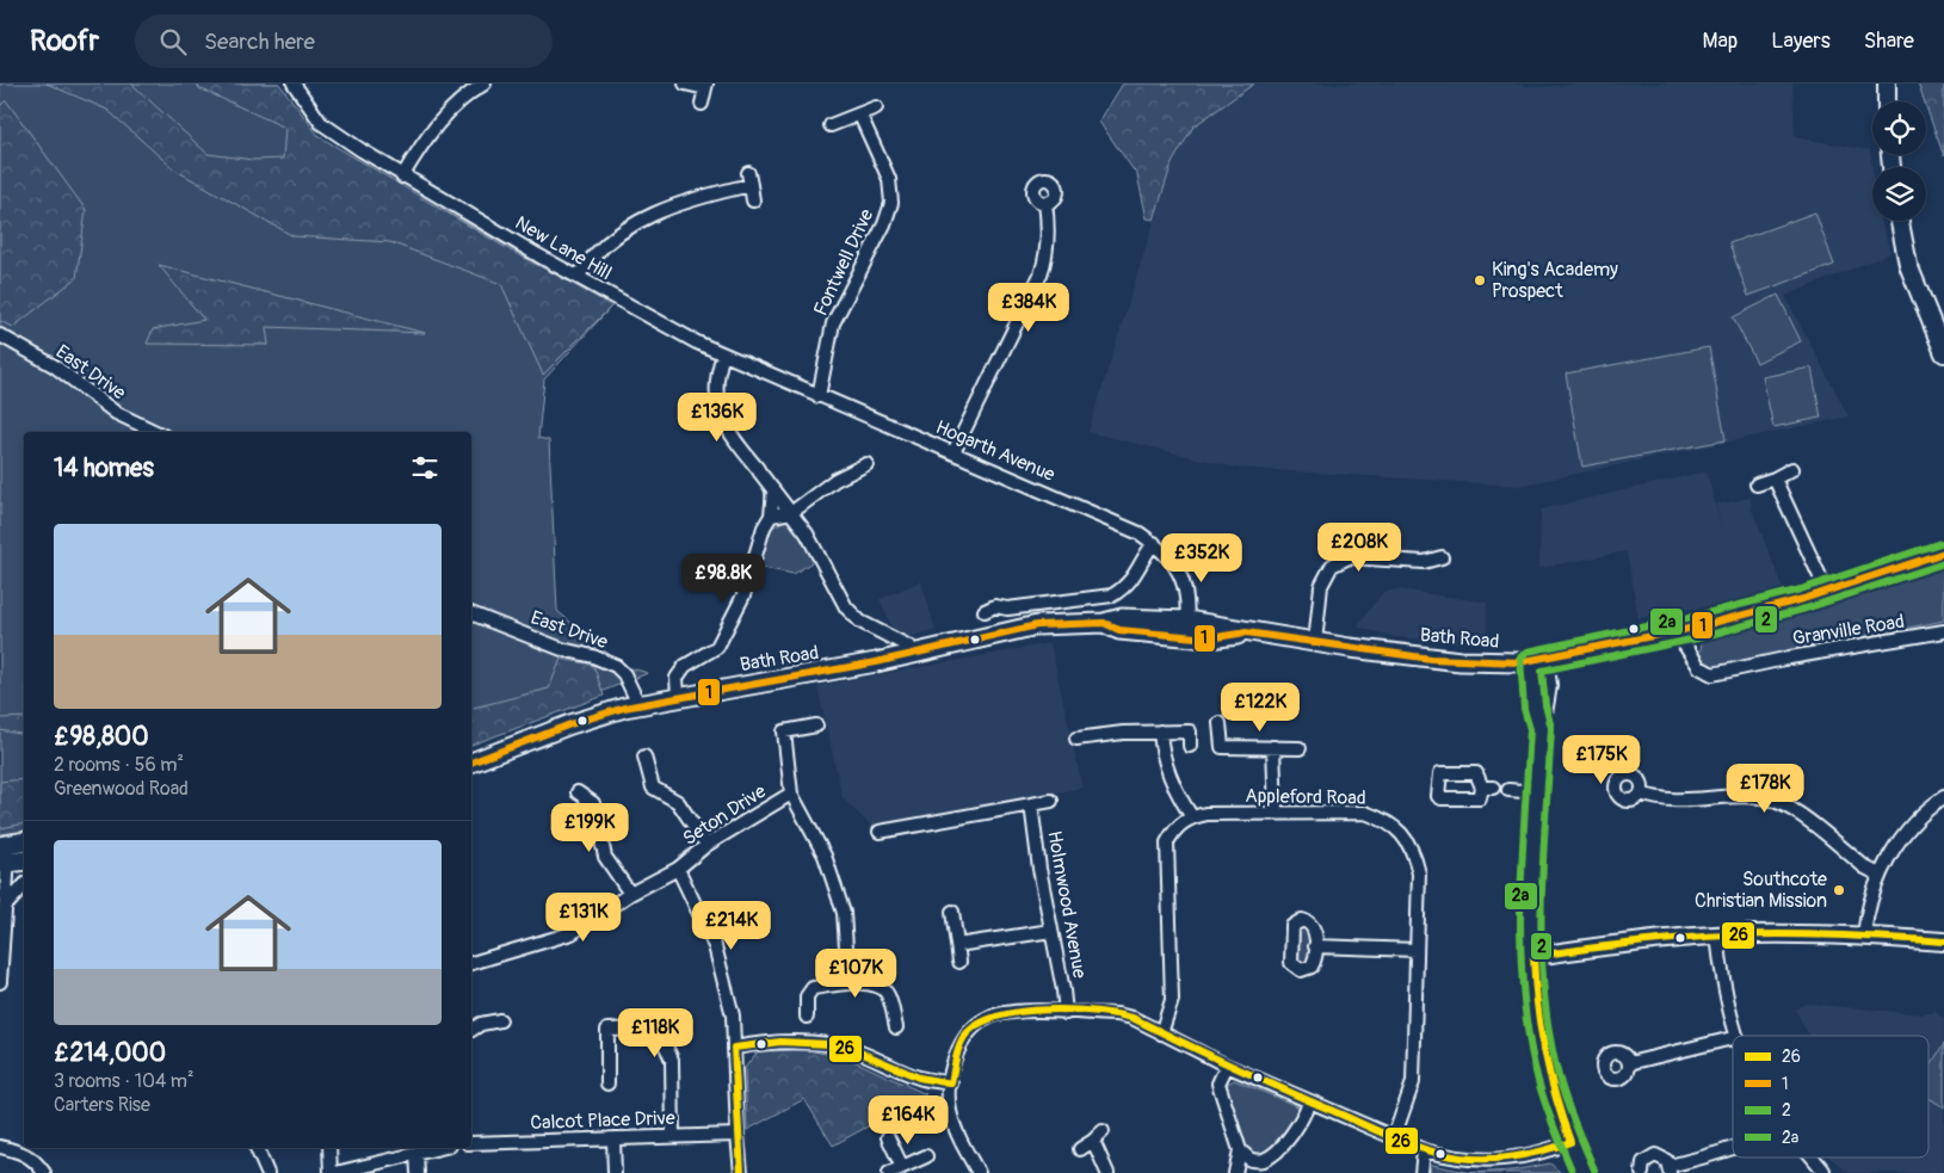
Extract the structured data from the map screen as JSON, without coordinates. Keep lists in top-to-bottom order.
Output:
{
  "streets": {
    "main road": ["Bath Road"],
    "street": [
      "New Lane Hill",
      "Fontwell Drive",
      "East Drive",
      "Hogarth Avenue",
      "Granville Road",
      "Appleford Road",
      "Seton Drive",
      "Holmwood Avenue",
      "Calcot Place Drive"
    ]
  },
  "crossings": [
    ["New Lane Hill", "Hogarth Avenue"],
    ["Fontwell Drive", "Hogarth Avenue"],
    ["East Drive", "Bath Road"],
    ["Hogarth Avenue", "Bath Road"],
    ["Granville Road", "Bath Road"]
  ],
  "places": ["King's Academy Prospect", "Southcote Christian Mission"],
  "lines": [
    "transit line 2a",
    "transit line 1",
    "transit line 2",
    "transit line 26"
  ],
  "legend": [
    "26",
    "1",
    "2",
    "2a"
  ],
  "page": {
    "header": "Roofr",
    "search": "Search here",
    "nav": ["Map", "Layers", "Share"],
    "price": [
      "£384K",
      "£136K",
      "£208K",
      "£352K",
      "£98.8K",
      "£122K",
      "£175K",
      "£178K",
      "£199K",
      "£131K",
      "£214K",
      "£107K",
      "£118K",
      "£164K"
    ],
    "heading": "14 homes",
    "list": [
      {
        "name": "£98,800",
        "note": "2 rooms · 56 m² · Greenwood Road"
      },
      {
        "name": "£214,000",
        "note": "3 rooms · 104 m² · Carters Rise"
      }
    ]
  }
}
